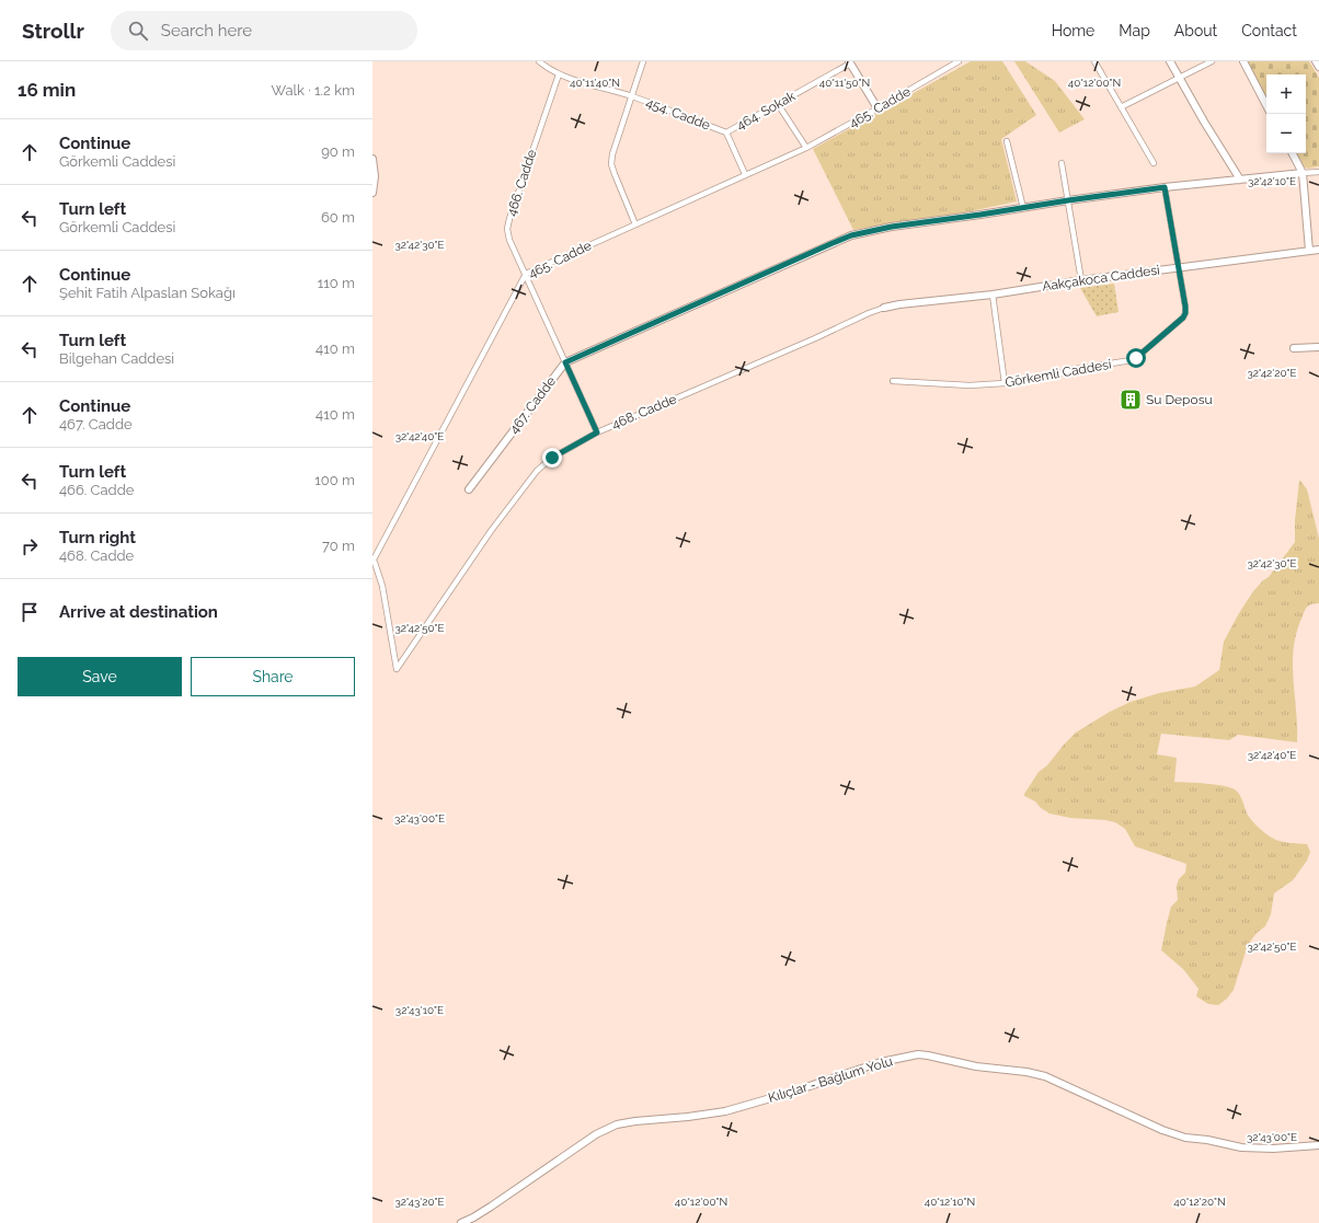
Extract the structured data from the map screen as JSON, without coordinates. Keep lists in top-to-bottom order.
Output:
{
  "streets": {
    "street": [
      "465. Cadde",
      "464. Sokak",
      "454. Cadde",
      "466. Cadde",
      "Aakçakoca Caddesi",
      "Görkemli Caddesi",
      "467. Cadde",
      "468. Cadde",
      "Kılıçlar - Bağlum Yolu"
    ]
  },
  "crossings": [
    ["465. Cadde", "454. Cadde"],
    ["465. Cadde", "466. Cadde"],
    ["465. Cadde", "468. Cadde"],
    ["464. Sokak", "454. Cadde"],
    ["454. Cadde", "466. Cadde"],
    ["466. Cadde", "467. Cadde"],
    ["466. Cadde", "468. Cadde"],
    ["Aakçakoca Caddesi", "Görkemli Caddesi"],
    ["Aakçakoca Caddesi", "468. Cadde"]
  ],
  "places": {
    "building": ["Su Deposu"]
  },
  "page": {
    "header": "Strollr",
    "search": "Search here",
    "nav": [
      "Home",
      "Map",
      "About",
      "Contact"
    ],
    "heading": ["16 min", "Walk · 1.2 km"],
    "map_buttons": ["+", "−"],
    "list": [
      ["Continue", "Görkemli Caddesi", "90 m"],
      ["Turn left", "Görkemli Caddesi", "60 m"],
      ["Continue", "Şehit Fatih Alpaslan Sokağı", "110 m"],
      ["Turn left", "Bilgehan Caddesi", "410 m"],
      ["Continue", "467. Cadde", "410 m"],
      ["Turn left", "466. Cadde", "100 m"],
      ["Turn right", "468. Cadde", "70 m"],
      "Arrive at destination"
    ],
    "buttons": ["Save", "Share"]
  },
  "coordinates": [
    "40°11'40\"N",
    "40°11'50\"N",
    "40°12'00\"N",
    "32°42'10\"E",
    "32°42'30\"E",
    "32°42'20\"E",
    "32°42'40\"E",
    "32°42'50\"E",
    "32°43'00\"E",
    "32°43'10\"E",
    "32°43'20\"E",
    "40°12'10\"N",
    "40°12'20\"N"
  ]
}
